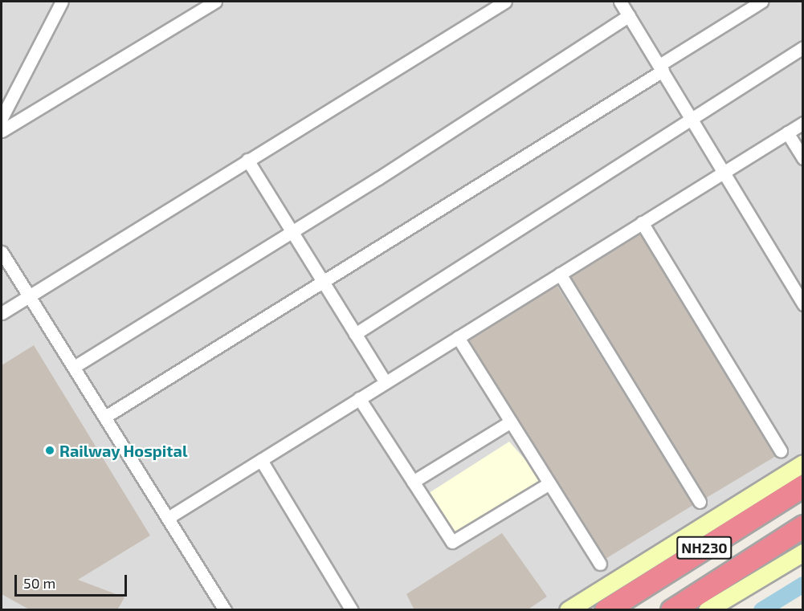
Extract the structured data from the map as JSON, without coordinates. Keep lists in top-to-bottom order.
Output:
{
  "streets": {
    "highway": ["NH230"]
  },
  "places": ["Railway Hospital"],
  "scale_bar": "50 m"
}
